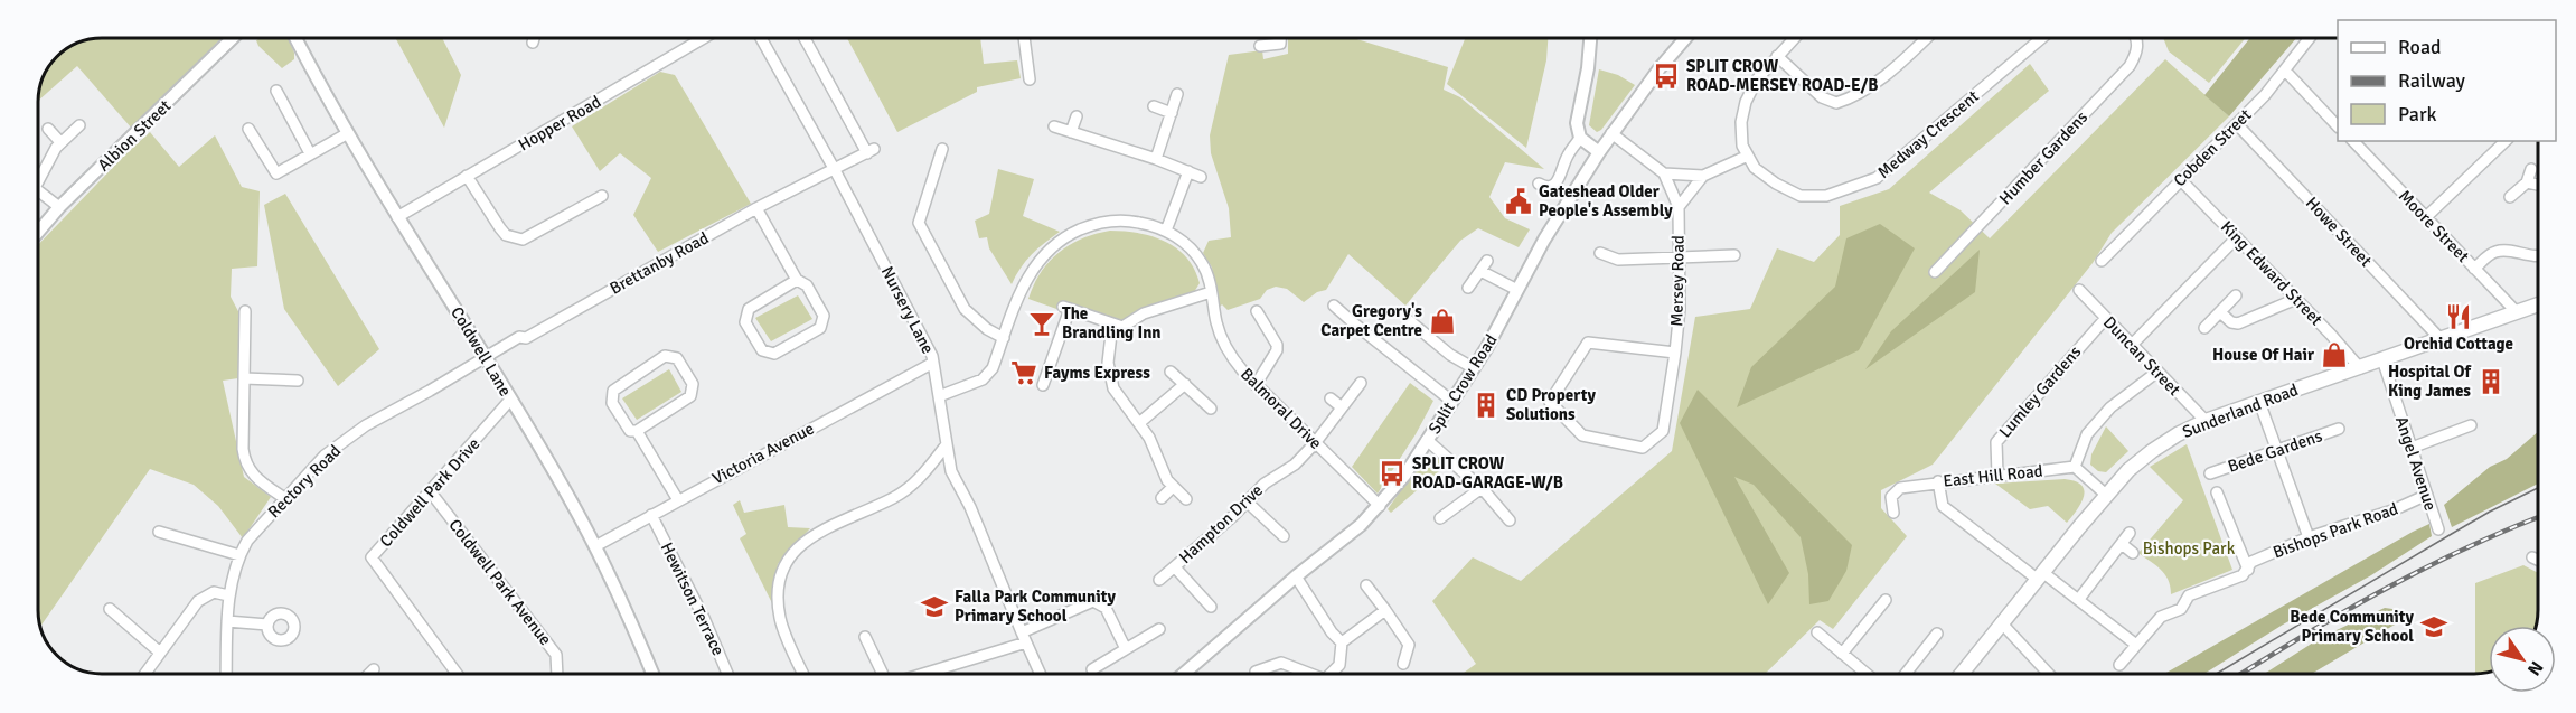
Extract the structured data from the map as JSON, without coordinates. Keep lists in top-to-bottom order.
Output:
{
  "streets": {
    "main road": ["Sunderland Road"],
    "street": [
      "Hopper Road",
      "Medway Crescent",
      "Albion Street",
      "Cobden Street",
      "Humber Gardens",
      "Moore Street",
      "Howe Street",
      "Brettanby Road",
      "King Edward Street",
      "Mersey Road",
      "Nursery Lane",
      "Coldwell Lane",
      "Duncan Street",
      "Split Crow Road",
      "Lumley Gardens",
      "Balmoral Drive",
      "Bede Gardens",
      "Victoria Avenue",
      "Angel Avenue",
      "East Hill Road",
      "Rectory Road",
      "Coldwell Park Drive",
      "Hampton Drive",
      "Bishops Park Road",
      "Coldwell Park Avenue",
      "Hewitson Terrace"
    ]
  },
  "crossings": [
    ["Hopper Road", "Coldwell Lane"],
    ["Cobden Street", "Howe Street"],
    ["Cobden Street", "King Edward Street"],
    ["Moore Street", "Sunderland Road"],
    ["Howe Street", "Sunderland Road"],
    ["Brettanby Road", "Nursery Lane"],
    ["Brettanby Road", "Coldwell Lane"],
    ["Brettanby Road", "Rectory Road"],
    ["King Edward Street", "Sunderland Road"],
    ["Mersey Road", "Split Crow Road"],
    ["Nursery Lane", "Balmoral Drive"],
    ["Nursery Lane", "Victoria Avenue"],
    ["Coldwell Lane", "Victoria Avenue"],
    ["Coldwell Lane", "Rectory Road"],
    ["Coldwell Lane", "Coldwell Park Drive"],
    ["Duncan Street", "Lumley Gardens"],
    ["Duncan Street", "Sunderland Road"],
    ["Split Crow Road", "Balmoral Drive"],
    ["Lumley Gardens", "East Hill Road"],
    ["Balmoral Drive", "Hampton Drive"],
    ["Sunderland Road", "Angel Avenue"],
    ["Victoria Avenue", "Hewitson Terrace"],
    ["Angel Avenue", "Bishops Park Road"],
    ["Coldwell Park Drive", "Coldwell Park Avenue"]
  ],
  "parks": ["Bishops Park"],
  "places": {
    "bus stop": ["SPLIT CROW ROAD-MERSEY ROAD-E/B", "SPLIT CROW ROAD-GARAGE-W/B"],
    "public building": ["Gateshead Older People's Assembly"],
    "restaurant": ["Orchid Cottage"],
    "shop": ["Gregory's Carpet Centre", "House Of Hair"],
    "bar": ["The Brandling Inn"],
    "supermarket": ["Fayms Express"],
    "building": ["Hospital Of King James", "CD Property Solutions"],
    "school or university": ["Falla Park Community Primary School", "Bede Community Primary School"]
  },
  "legend": ["Road", "Railway", "Park"],
  "north": "bottom right"
}
